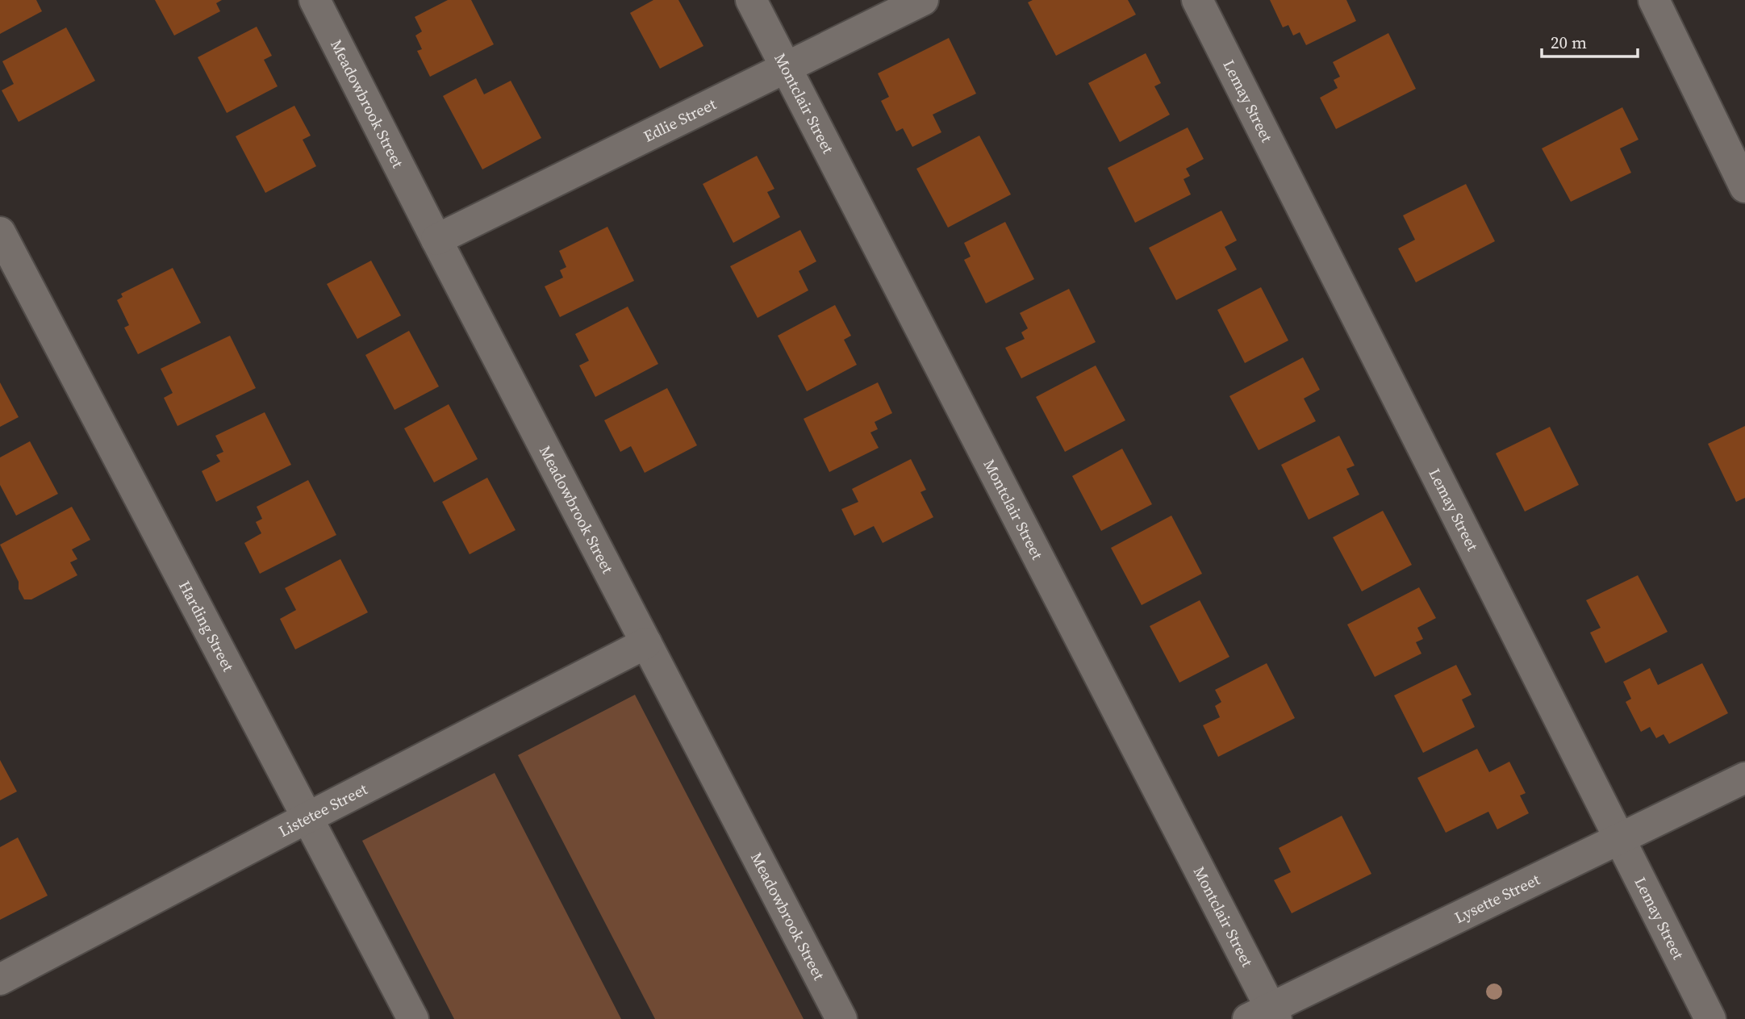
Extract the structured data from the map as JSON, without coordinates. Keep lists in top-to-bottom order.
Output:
{
  "streets": {
    "street": [
      "Lemay Street",
      "Meadowbrook Street",
      "Montclair Street",
      "Edlie Street",
      "Harding Street",
      "Listetee Street",
      "Lysette Street"
    ]
  },
  "crossings": [
    ["Lemay Street", "Lysette Street"],
    ["Meadowbrook Street", "Edlie Street"],
    ["Meadowbrook Street", "Listetee Street"],
    ["Montclair Street", "Edlie Street"],
    ["Montclair Street", "Lysette Street"],
    ["Harding Street", "Listetee Street"]
  ],
  "scale_bar": "20 m"
}
